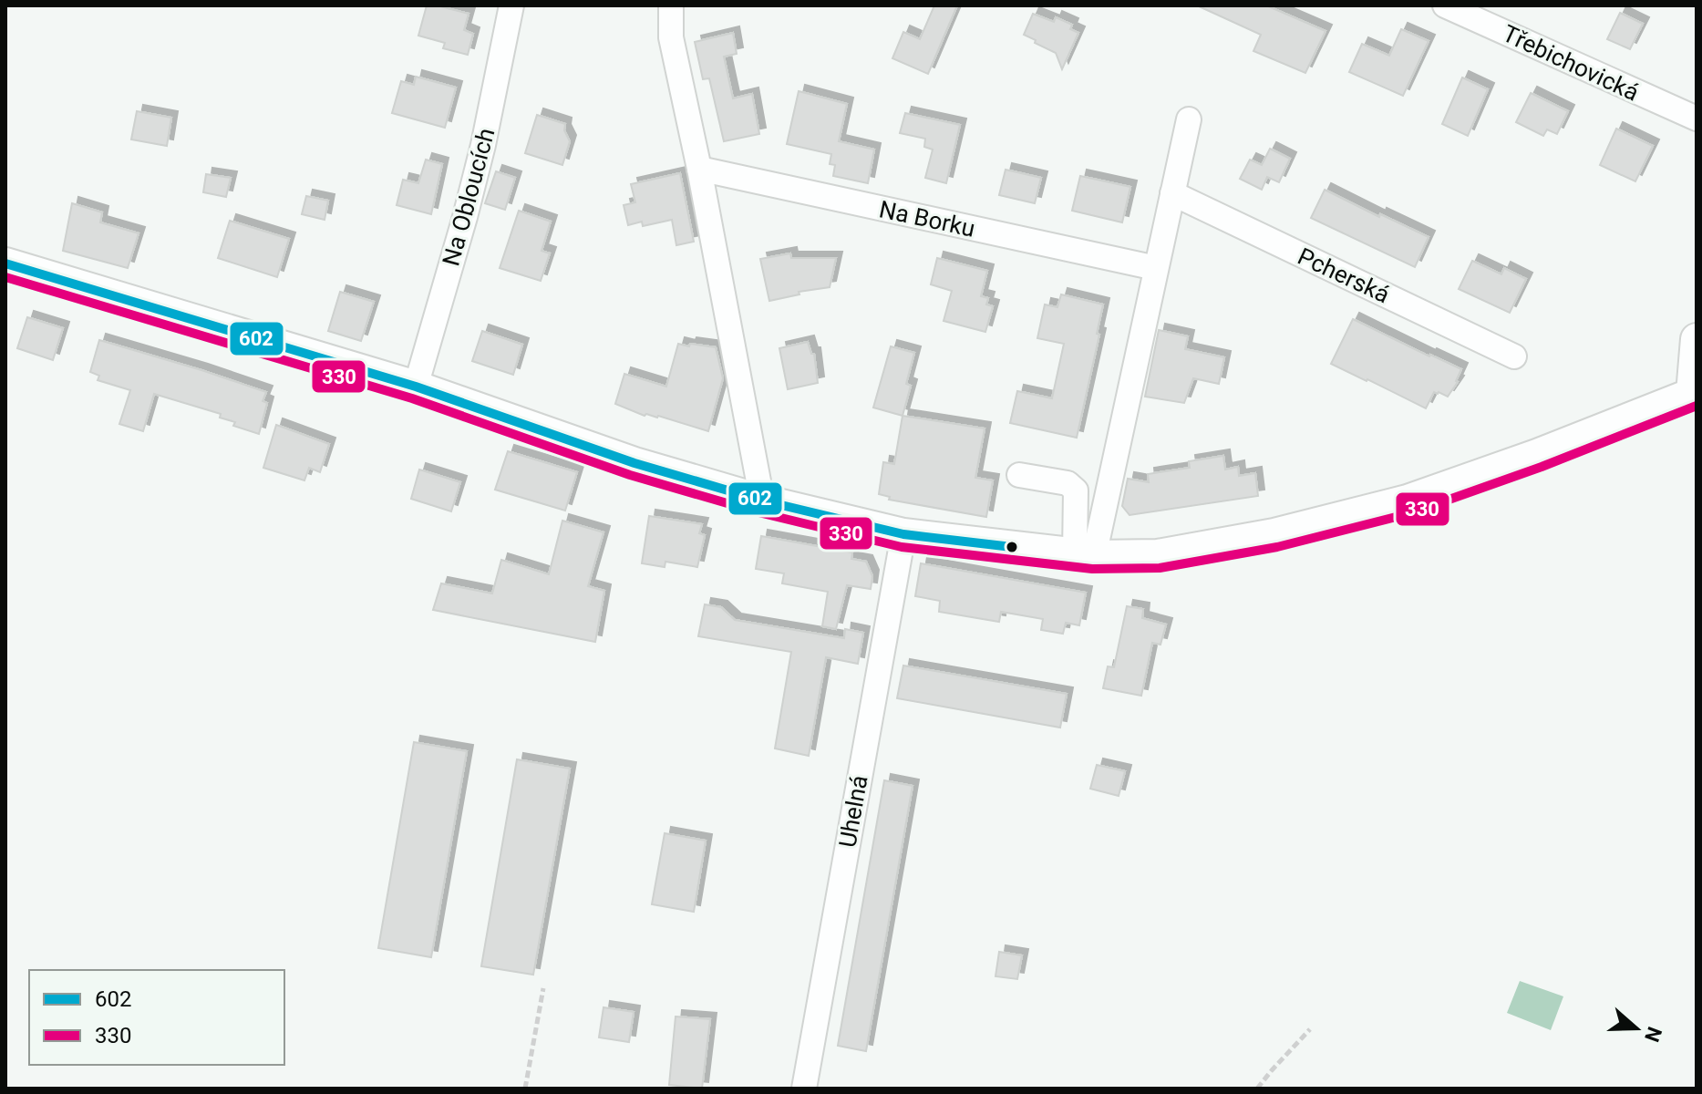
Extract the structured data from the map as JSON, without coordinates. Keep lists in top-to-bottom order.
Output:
{
  "streets": {
    "street": [
      "Třebichovická",
      "Na Obloucích",
      "Na Borku",
      "Pcherská",
      "Uhelná"
    ]
  },
  "lines": ["transit line 602", "transit line 330"],
  "legend": ["602", "330"],
  "north": "right"
}
